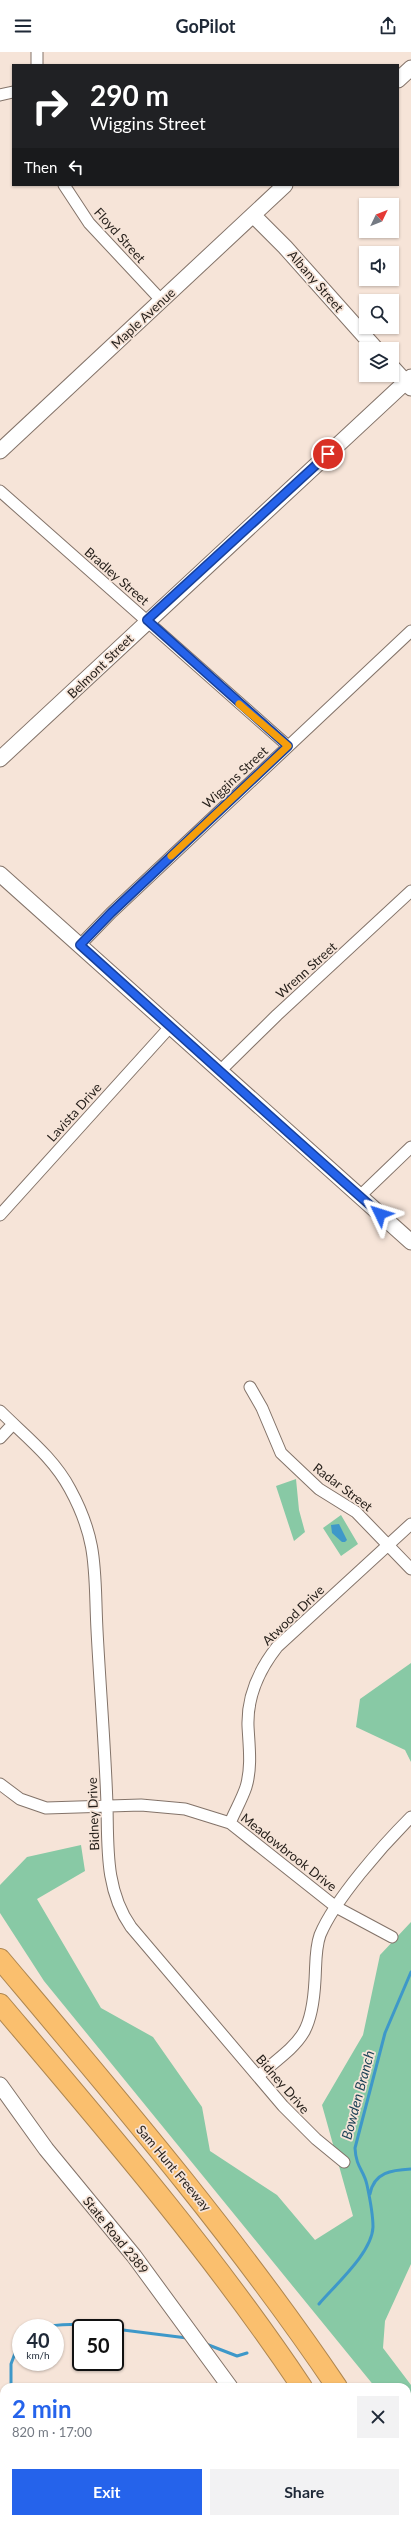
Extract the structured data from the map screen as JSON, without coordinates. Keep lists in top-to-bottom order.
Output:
{
  "streets": {
    "highway": ["Sam Hunt Freeway"],
    "street": [
      "Floyd Street",
      "Albany Street",
      "Maple Avenue",
      "Bradley Street",
      "Belmont Street",
      "Wiggins Street",
      "Wrenn Street",
      "Lavista Drive",
      "Radar Street",
      "Atwood Drive",
      "Bidney Drive",
      "Meadowbrook Drive",
      "State Road 2389"
    ]
  },
  "crossings": [
    ["Floyd Street", "Maple Avenue"],
    ["Albany Street", "Maple Avenue"],
    ["Bradley Street", "Belmont Street"],
    ["Bradley Street", "Wiggins Street"],
    ["Radar Street", "Atwood Drive"],
    ["Atwood Drive", "Meadowbrook Drive"],
    ["Bidney Drive", "Meadowbrook Drive"]
  ],
  "water": ["Bowden Branch"],
  "north": "top right",
  "page": {
    "header": "GoPilot",
    "turn": ["290 m", "Wiggins Street"],
    "then": "Then",
    "speed": "40 km/h",
    "limit": "50",
    "heading": ["2 min", "820 m · 17:00"],
    "buttons": ["Exit", "Share"]
  }
}
